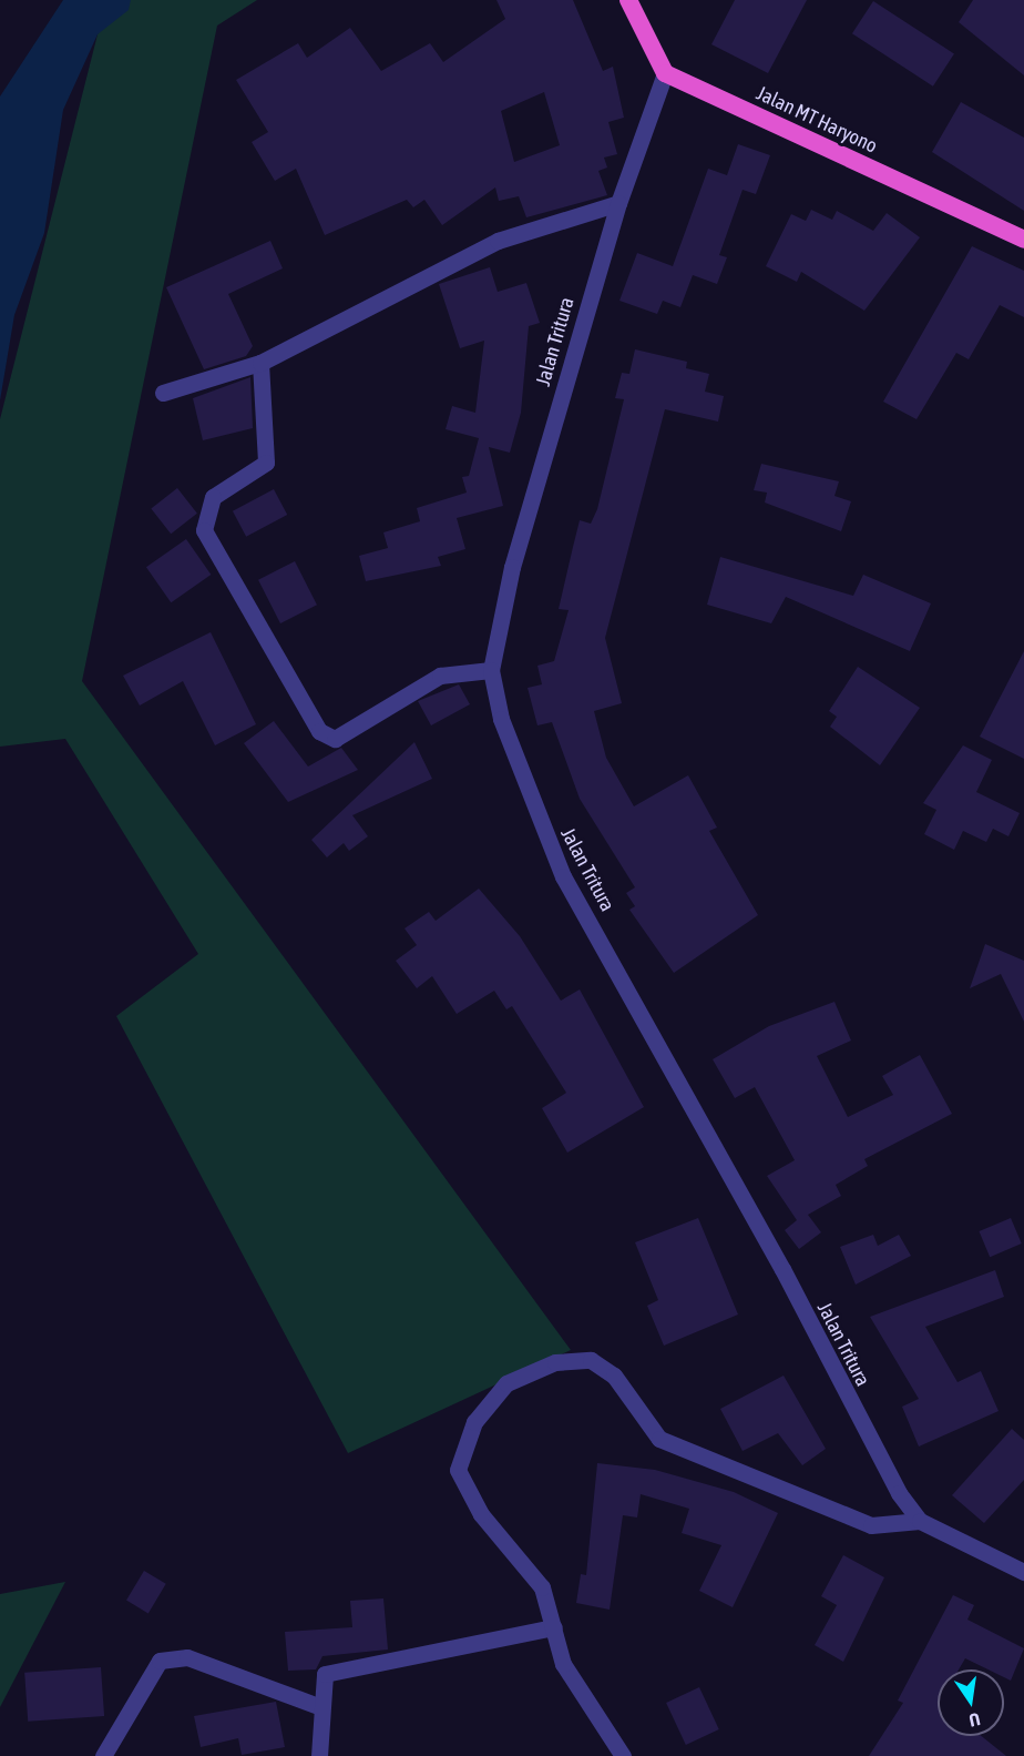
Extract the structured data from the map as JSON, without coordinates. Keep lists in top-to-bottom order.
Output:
{
  "streets": {
    "highway": ["Jalan MT Haryono"],
    "street": ["Jalan Tritura"]
  },
  "crossings": [
    ["Jalan MT Haryono", "Jalan Tritura"]
  ],
  "north": "bottom"
}
